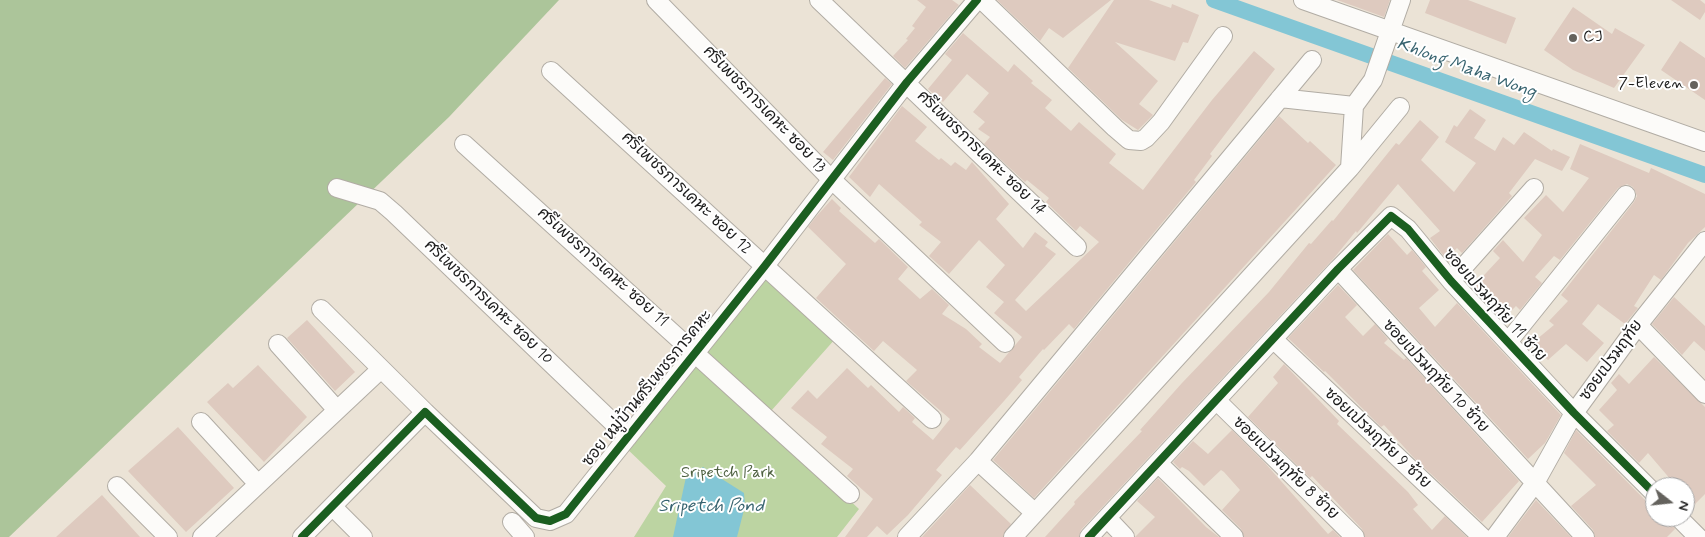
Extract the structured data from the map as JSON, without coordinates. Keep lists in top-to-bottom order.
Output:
{
  "streets": {
    "street": [
      "ศรีเพชรการเคหะ ซอย 13",
      "ศรีเพชรการเคหะ ซอย 14",
      "ศรีเพชรการเคหะ ซอย 12",
      "ศรีเพชรการเคหะ ซอย 11",
      "ศรีเพชรการเคหะ ซอย 10",
      "ซอยเปรมฤทัย 11 ซ้าย",
      "ซอยเปรมฤทัย",
      "ซอยเปรมฤทัย 10 ซ้าย",
      "ซอย หมู่บ้านศรีเพชรการคหะ",
      "ซอยเปรมฤทัย 9 ซ้าย",
      "ซอยเปรมฤทัย 8 ซ้าย"
    ]
  },
  "crossings": [
    ["ศรีเพชรการเคหะ ซอย 13", "ซอย หมู่บ้านศรีเพชรการคหะ"],
    ["ศรีเพชรการเคหะ ซอย 14", "ซอย หมู่บ้านศรีเพชรการคหะ"],
    ["ศรีเพชรการเคหะ ซอย 12", "ซอย หมู่บ้านศรีเพชรการคหะ"],
    ["ศรีเพชรการเคหะ ซอย 11", "ซอย หมู่บ้านศรีเพชรการคหะ"],
    ["ศรีเพชรการเคหะ ซอย 10", "ซอย หมู่บ้านศรีเพชรการคหะ"],
    ["ซอยเปรมฤทัย 11 ซ้าย", "ซอยเปรมฤทัย"],
    ["ซอยเปรมฤทัย 11 ซ้าย", "ซอยเปรมฤทัย 10 ซ้าย"],
    ["ซอยเปรมฤทัย", "ซอยเปรมฤทัย 10 ซ้าย"]
  ],
  "water": ["Khlong Maha Wong", "Sripetch Pond"],
  "parks": ["Sripetch Park"],
  "places": ["CJ", "7-Eleven"],
  "north": "right"
}
